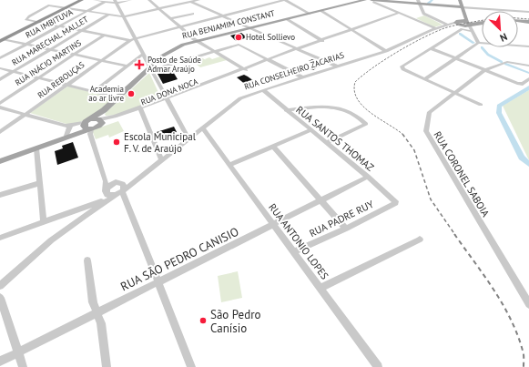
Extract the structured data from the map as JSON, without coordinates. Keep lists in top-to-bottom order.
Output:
{
  "streets": {
    "main road": ["RUA BENJAMIM CONSTANT"],
    "street": [
      "RUA IMBITUVA",
      "RUA MARECHAL MALLET",
      "RUA INÁCIO MARTINS",
      "RUA CONSELHEIRO ZACARIAS",
      "RUA REBOUÇAS",
      "RUA DONA NOCA",
      "RUA SANTOS THOMAZ",
      "RUA CORONEL SABOIA",
      "RUA PADRE RUY",
      "RUA ANTONIO LOPES",
      "RUA SÃO PEDRO CANISIO"
    ]
  },
  "crossings": [
    ["RUA BENJAMIM CONSTANT", "RUA DONA NOCA"],
    ["RUA CONSELHEIRO ZACARIAS", "RUA SANTOS THOMAZ"],
    ["RUA CONSELHEIRO ZACARIAS", "RUA ANTONIO LOPES"],
    ["RUA SANTOS THOMAZ", "RUA PADRE RUY"],
    ["RUA SANTOS THOMAZ", "RUA SÃO PEDRO CANISIO"],
    ["RUA PADRE RUY", "RUA ANTONIO LOPES"],
    ["RUA ANTONIO LOPES", "RUA SÃO PEDRO CANISIO"]
  ],
  "places": {
    "other": [
      "Hotel Sollievo",
      "Academia ao ar livre",
      "Escola Municipal F. V. de Araújo",
      "São Pedro Canísio"
    ],
    "health": ["Posto de Saúde Admar Araújo"]
  },
  "north": "bottom right"
}
